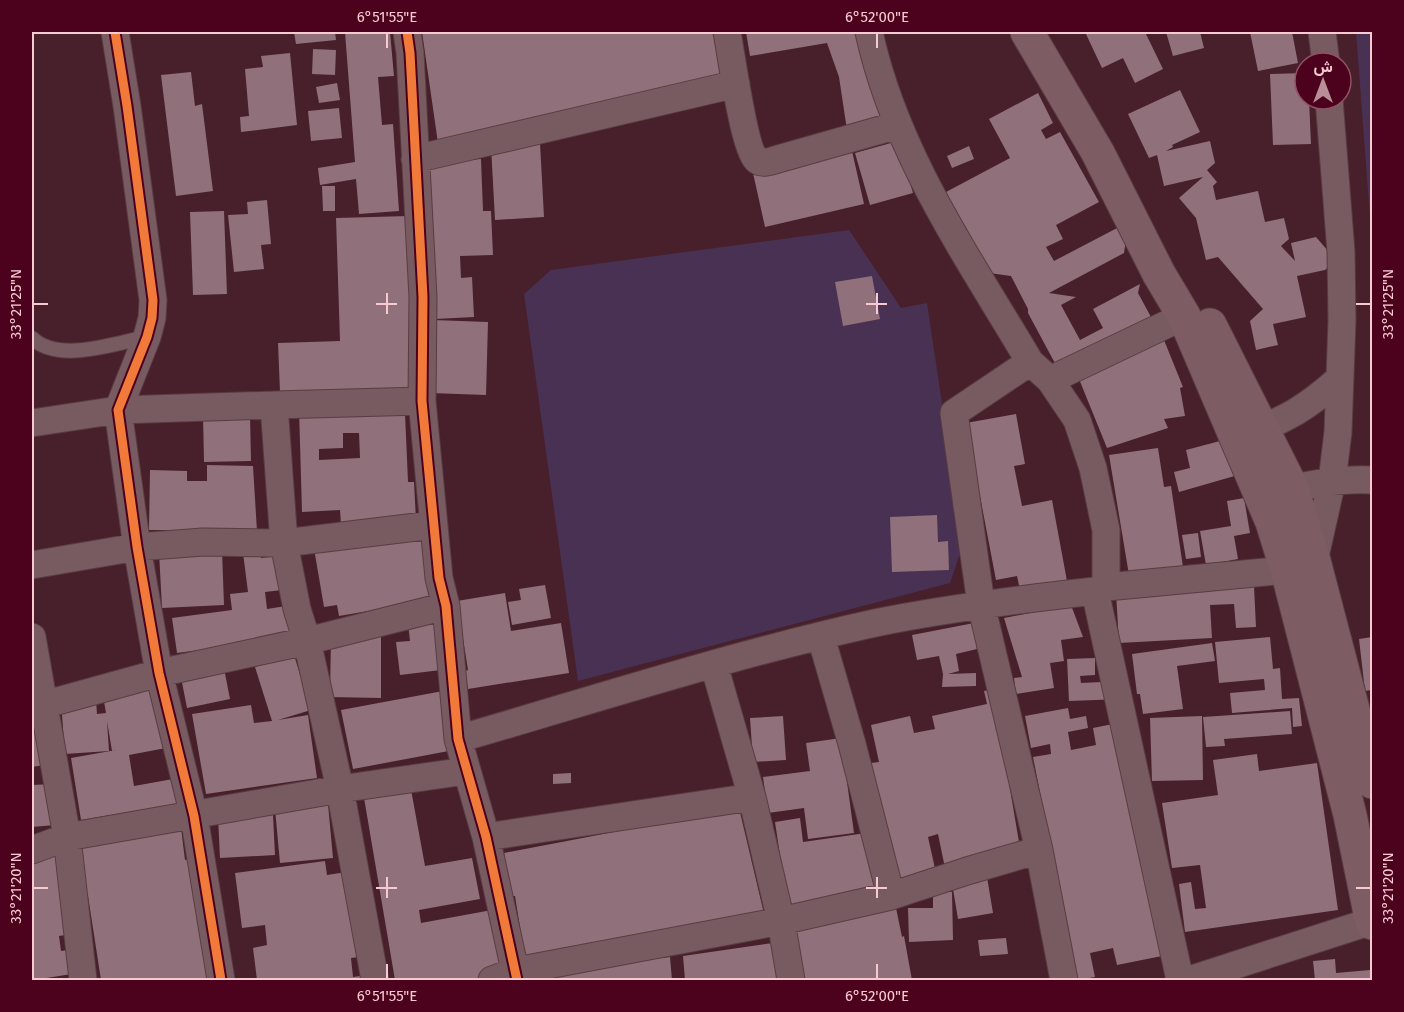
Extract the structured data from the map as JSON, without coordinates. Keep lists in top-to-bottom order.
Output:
{
  "north": "top",
  "coordinates": [
    "6°51'55\"E",
    "6°52'00\"E",
    "33°21'25\"N",
    "33°21'20\"N"
  ]
}
